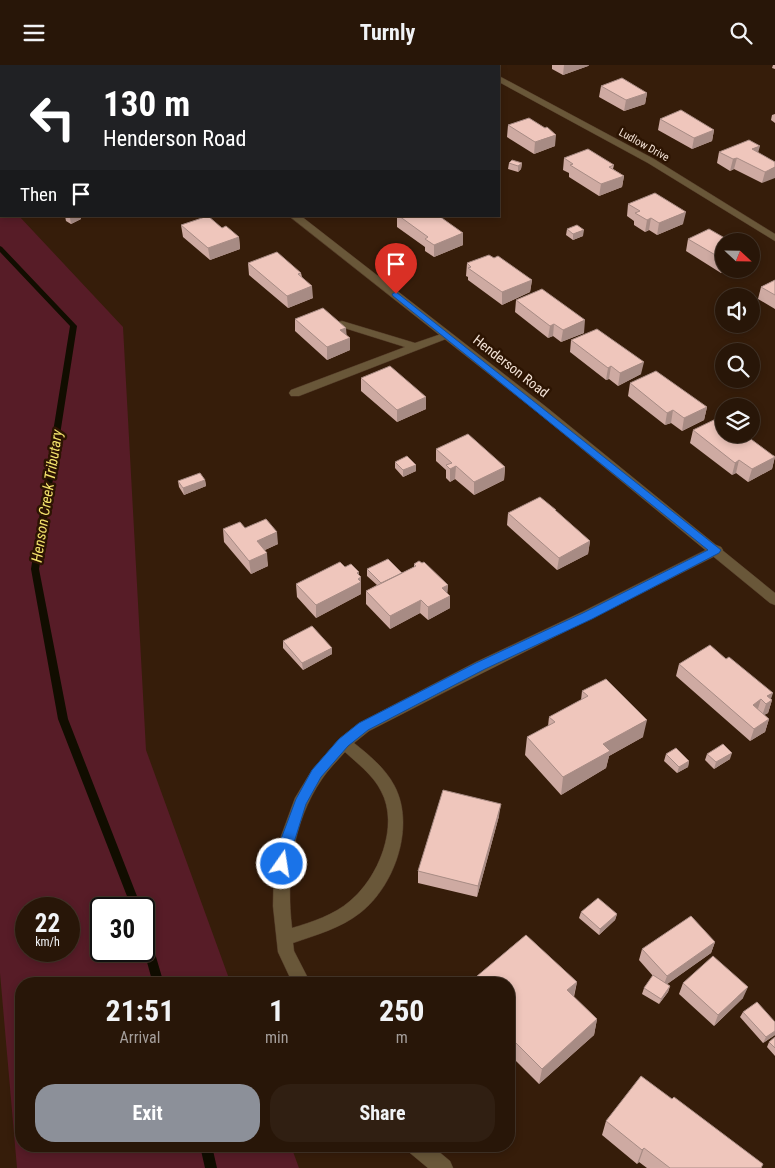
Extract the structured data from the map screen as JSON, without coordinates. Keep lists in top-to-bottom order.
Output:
{
  "streets": {
    "street": ["Ludlow Drive", "Henderson Road"]
  },
  "water": ["Henson Creek Tributary"],
  "north": "right",
  "page": {
    "header": "Turnly",
    "turn": ["130 m", "Henderson Road"],
    "then": "Then",
    "speed": "22 km/h",
    "limit": "30",
    "eta": [
      "21:51",
      "Arrival",
      "1",
      "min",
      "250",
      "m"
    ],
    "buttons": ["Exit", "Share"]
  }
}
